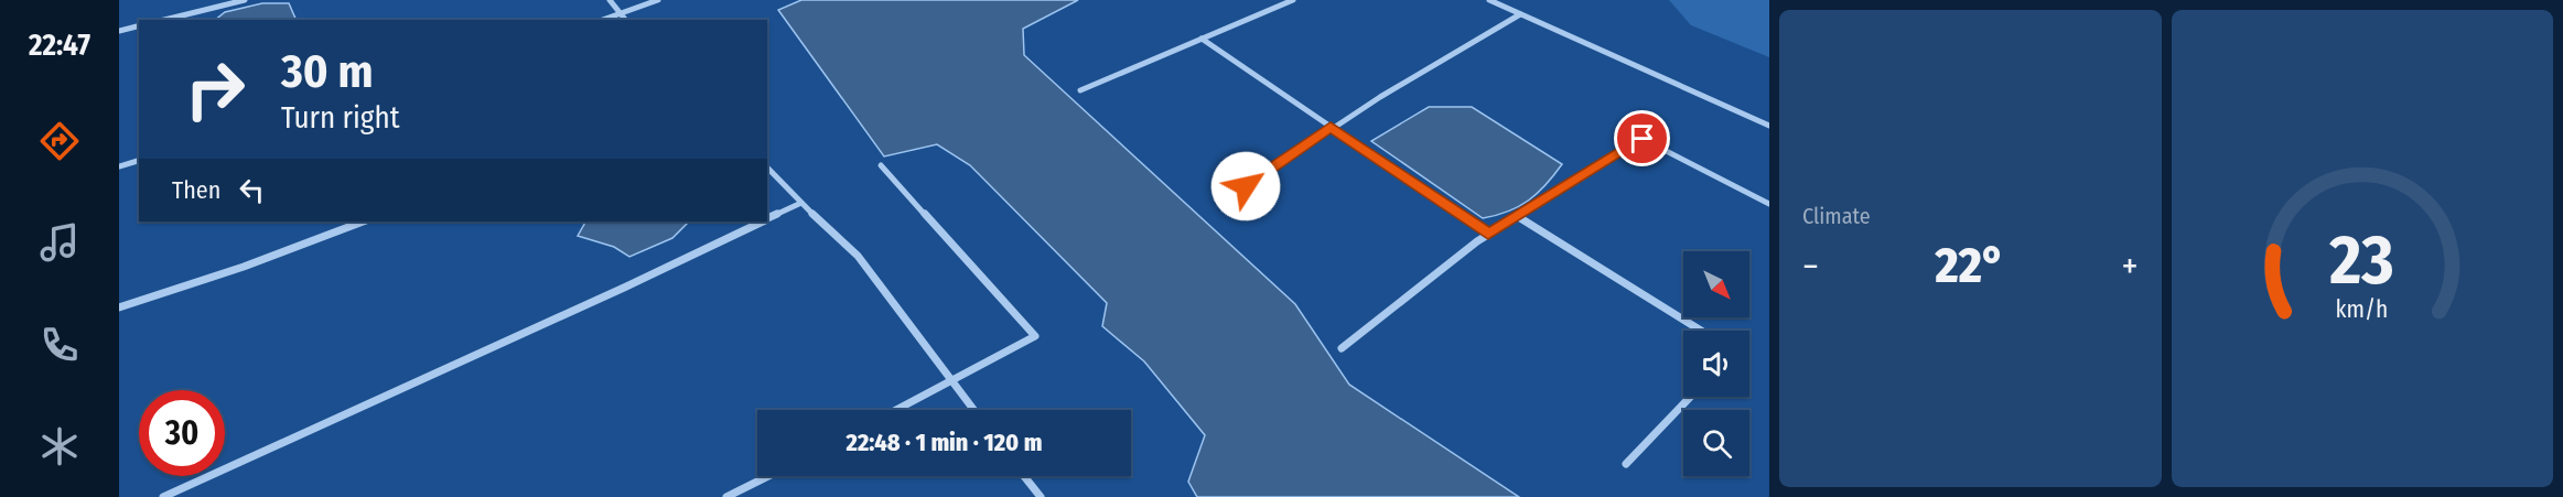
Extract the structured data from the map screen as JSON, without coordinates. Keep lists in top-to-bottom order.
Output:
{
  "north": "bottom right",
  "page": {
    "tabs": "22:47",
    "tile": "Climate",
    "turn": ["30 m", "Turn right"],
    "then": "Then",
    "heat": ["−", "22°", "+"],
    "limit": "30",
    "trip": "22:48 · 1 min · 120 m",
    "gauge": ["23", "km/h"]
  }
}
